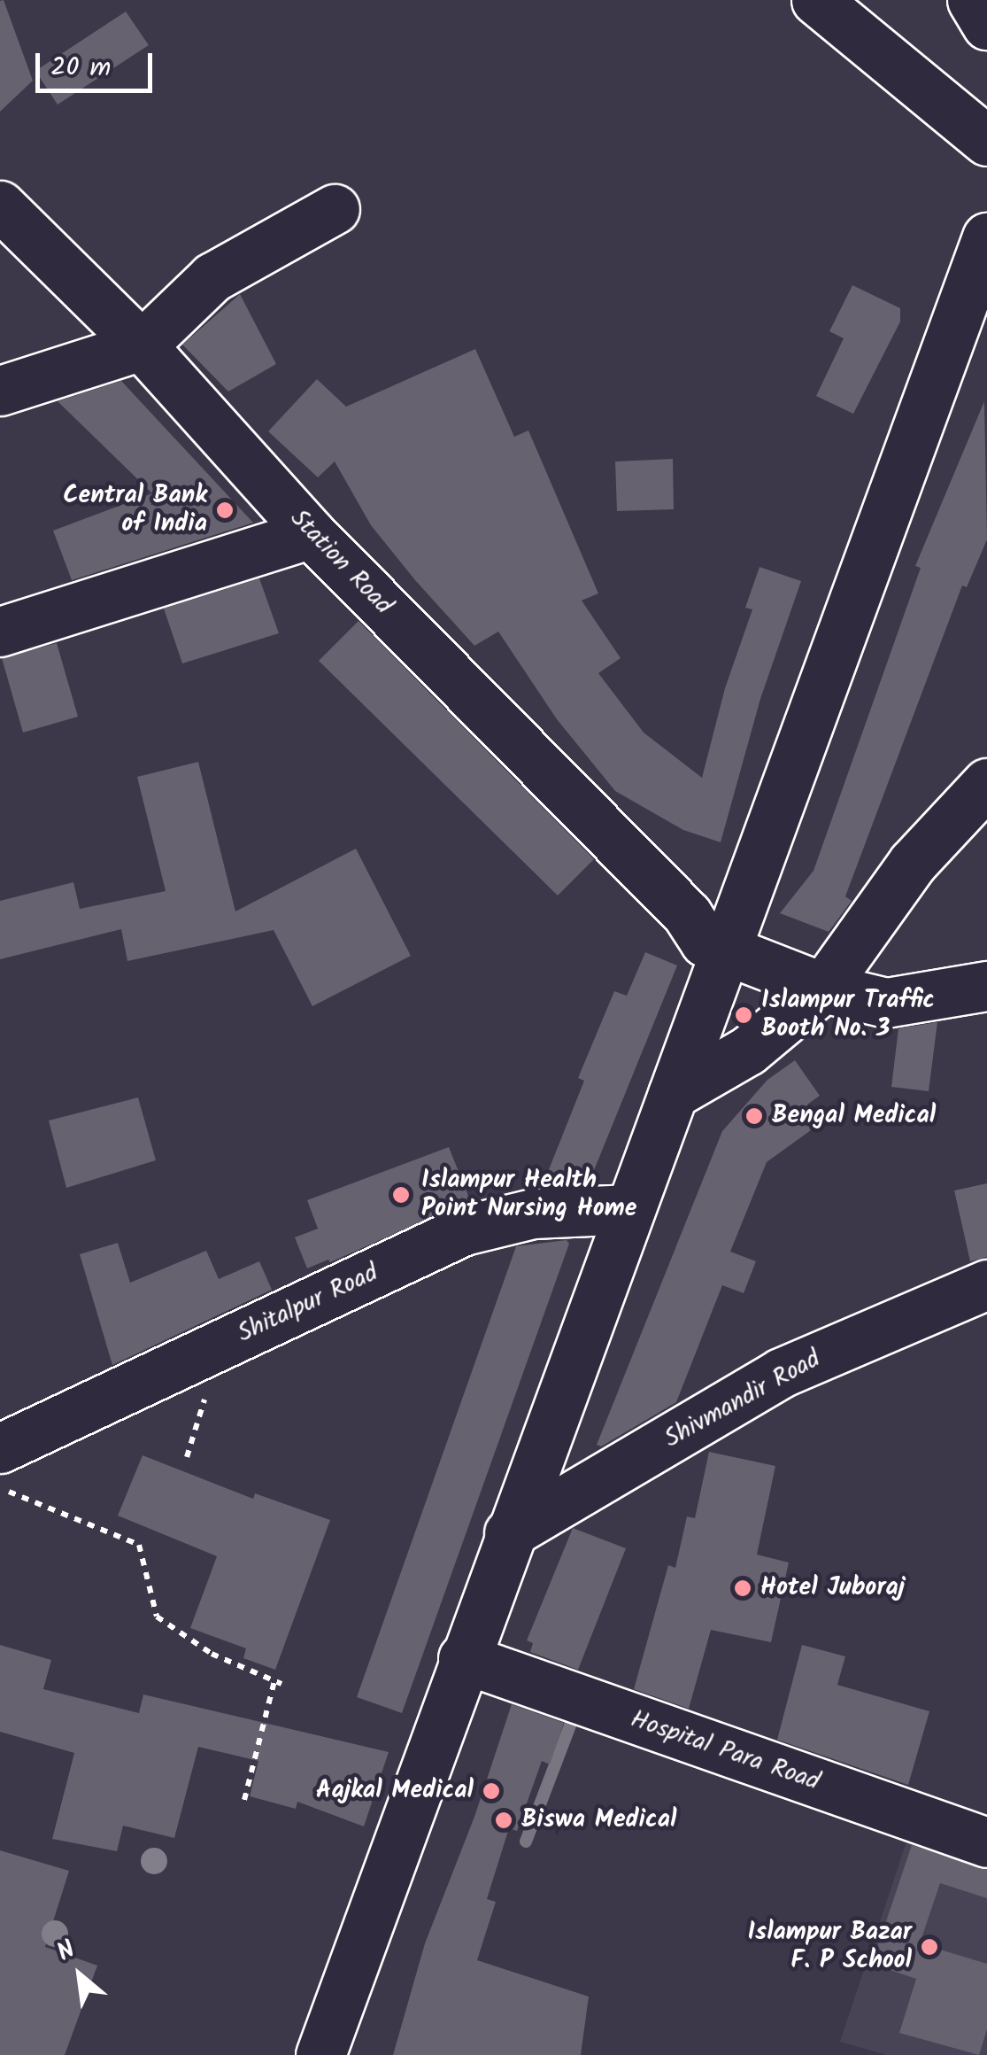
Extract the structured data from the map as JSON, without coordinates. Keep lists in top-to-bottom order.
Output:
{
  "streets": {
    "street": [
      "Station Road",
      "Shitalpur Road",
      "Shivmandir Road",
      "Hospital Para Road"
    ]
  },
  "places": [
    "Central Bank of India",
    "Islampur Traffic Booth No. 3",
    "Bengal Medical",
    "Islampur Health Point Nursing Home",
    "Hotel Juboraj",
    "Aajkal Medical",
    "Biswa Medical",
    "Islampur Bazar F. P School"
  ],
  "scale_bar": "20 m",
  "north": "top left"
}
